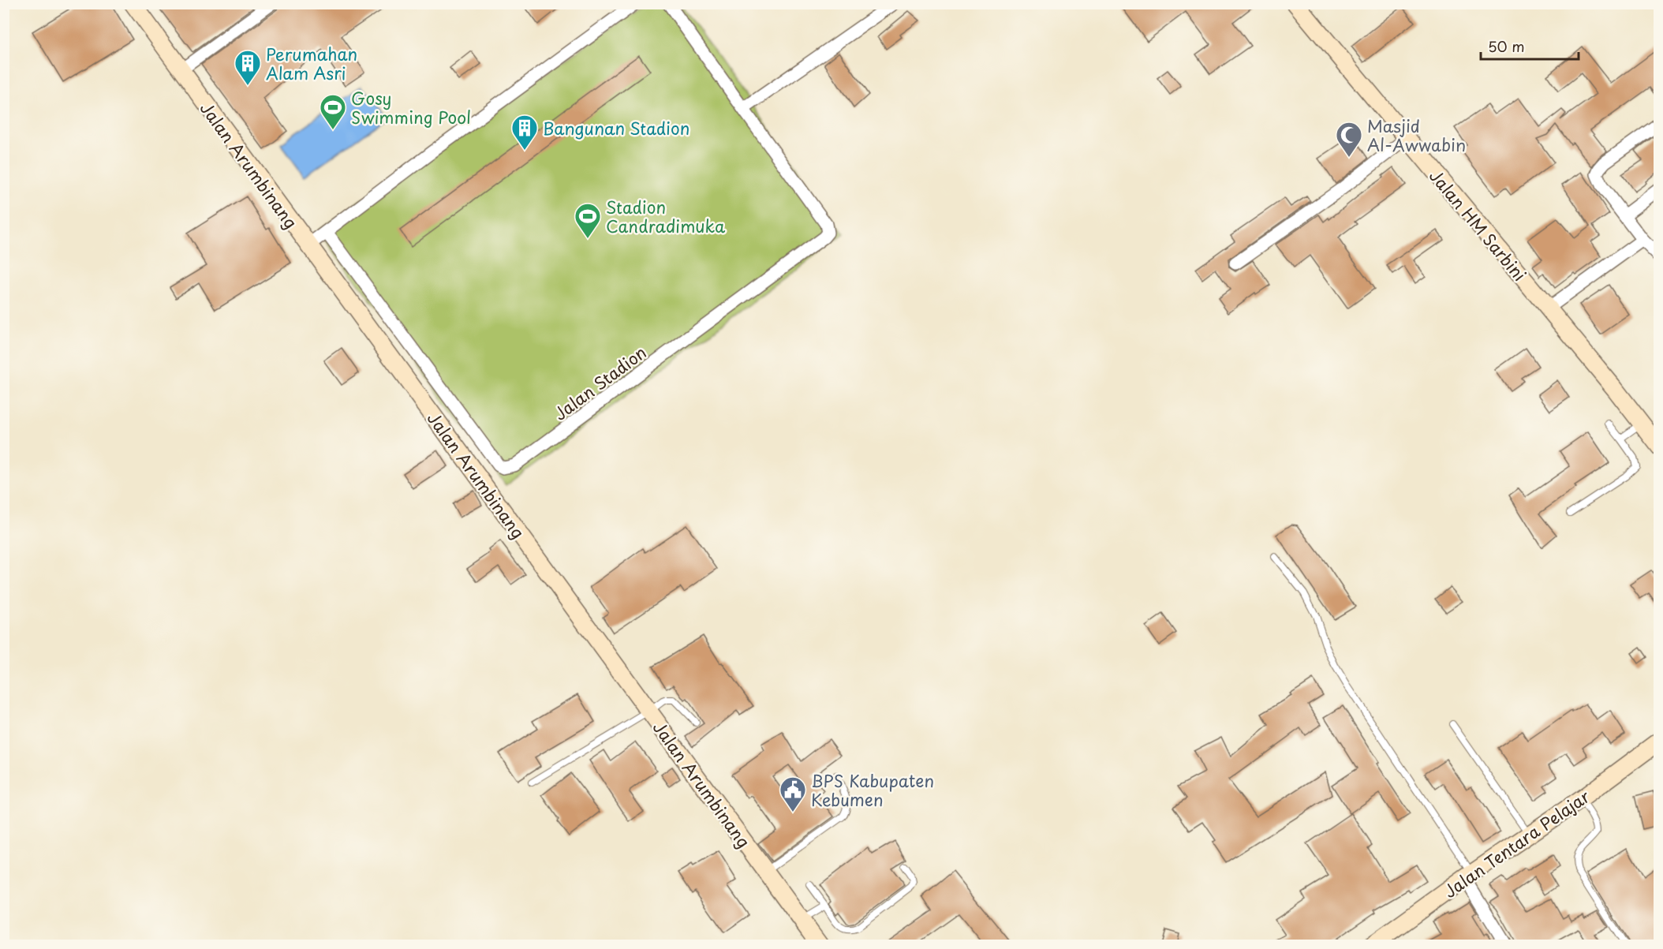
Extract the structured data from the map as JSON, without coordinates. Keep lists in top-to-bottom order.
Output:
{
  "streets": {
    "main road": ["Jalan Arumbinang", "Jalan HM Sarbini", "Jalan Tentara Pelajar"],
    "street": ["Jalan Stadion"]
  },
  "places": {
    "building": ["Perumahan Alam Asri", "Bangunan Stadion"],
    "sports": ["Gosy Swimming Pool", "Stadion Candradimuka"],
    "mosque": ["Masjid Al-Awwabin"],
    "public building": ["BPS Kabupaten Kebumen"]
  },
  "scale_bar": "50 m"
}
